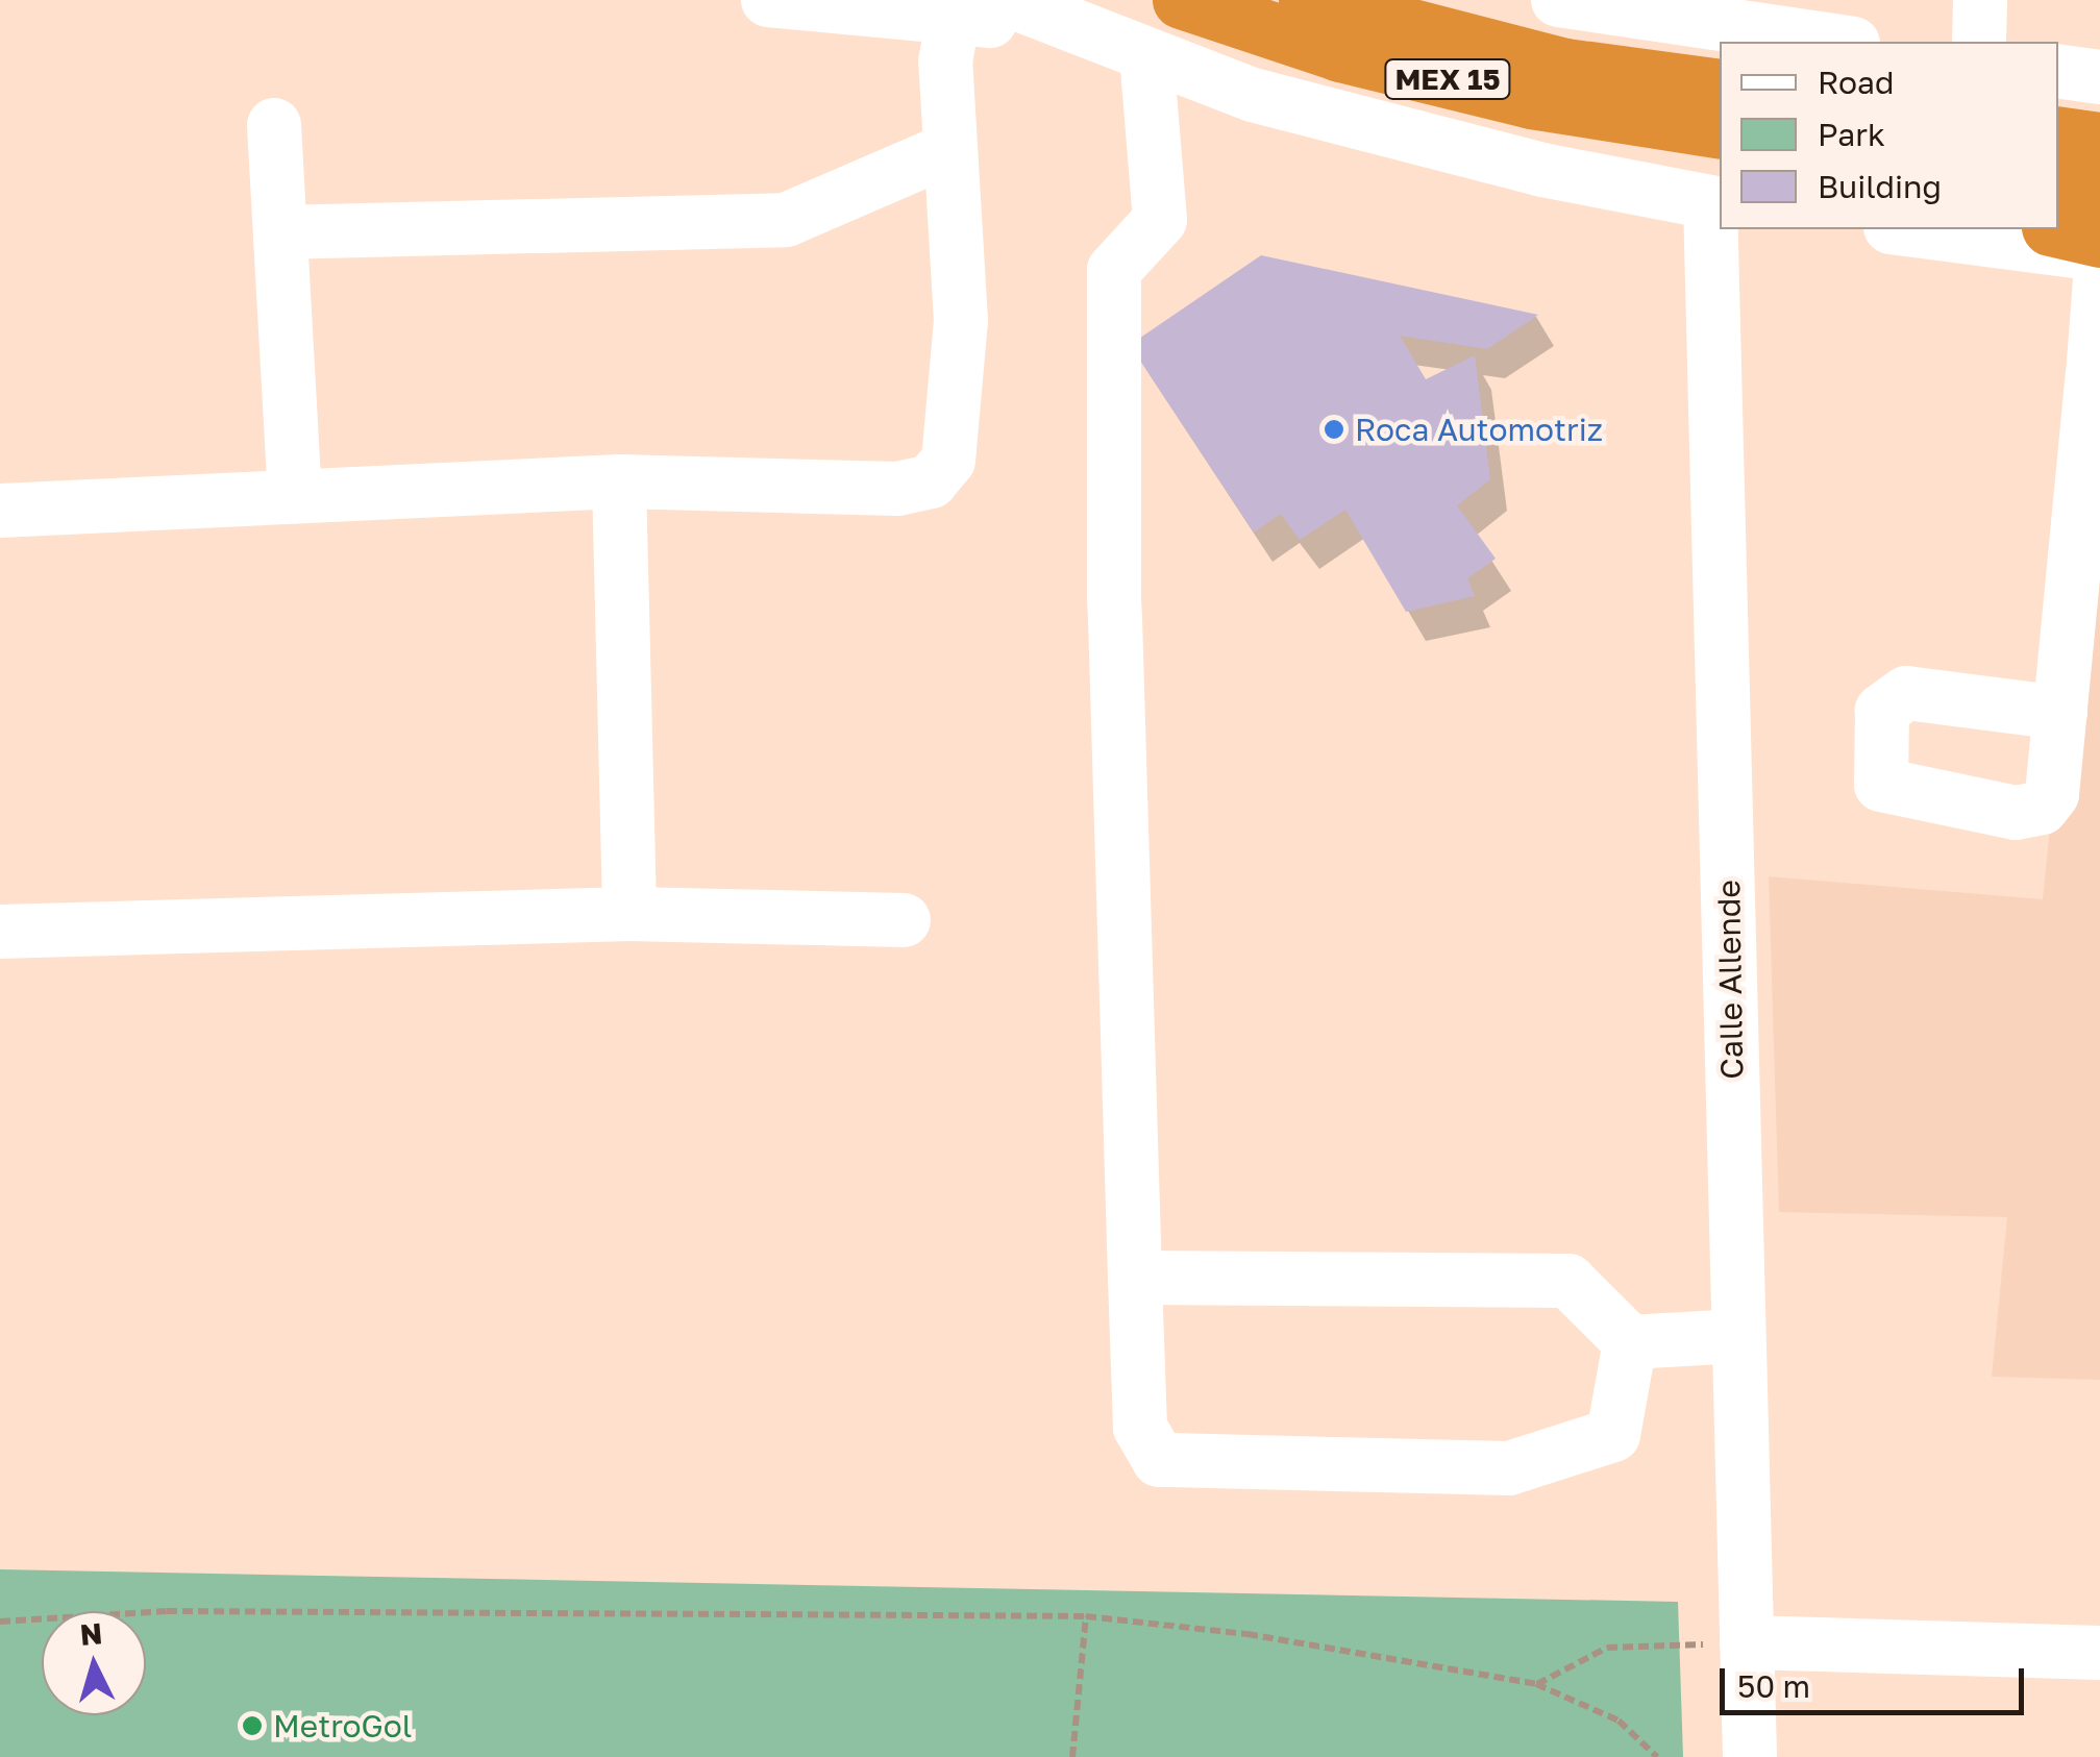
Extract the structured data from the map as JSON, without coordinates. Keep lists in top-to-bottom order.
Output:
{
  "streets": {
    "highway": ["MEX 15"],
    "street": ["Calle Allende"]
  },
  "places": ["Roca Automotriz", "MetroGol"],
  "legend": ["Road", "Park", "Building"],
  "scale_bar": "50 m",
  "north": "top"
}
